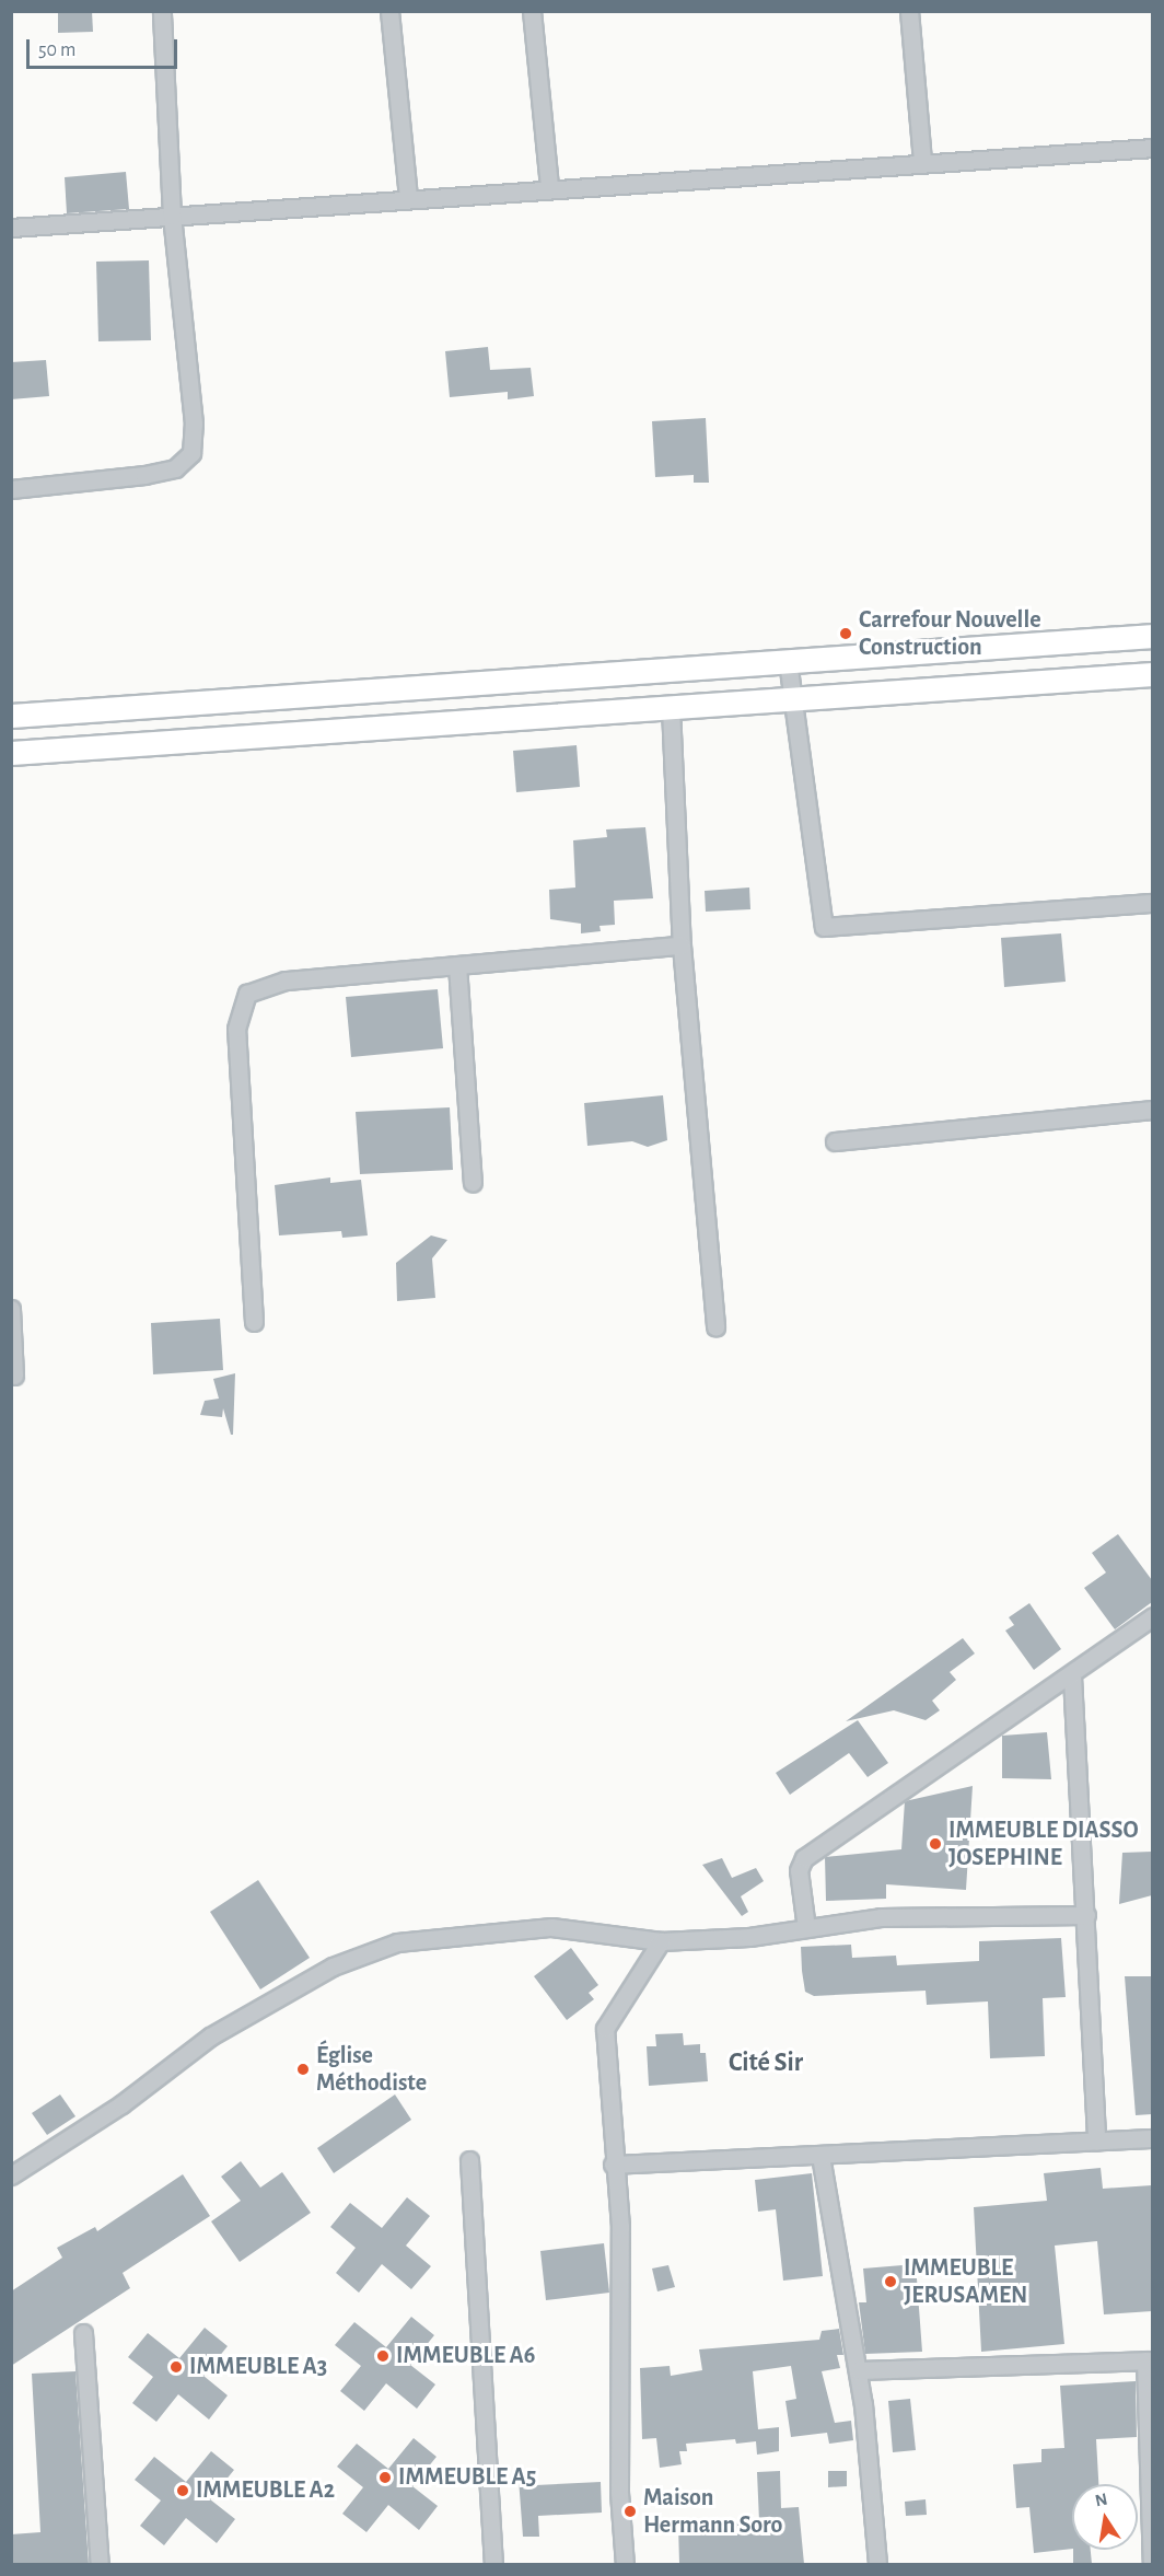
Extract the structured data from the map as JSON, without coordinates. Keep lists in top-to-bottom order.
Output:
{
  "districts": ["Cité Sir"],
  "places": [
    "Carrefour Nouvelle Construction",
    "IMMEUBLE DIASSO JOSEPHINE",
    "Église Méthodiste",
    "IMMEUBLE JERUSAMEN",
    "IMMEUBLE A6",
    "IMMEUBLE A3",
    "IMMEUBLE A5",
    "IMMEUBLE A2",
    "Maison Hermann Soro"
  ],
  "scale_bar": "50 m",
  "north": "top"
}
